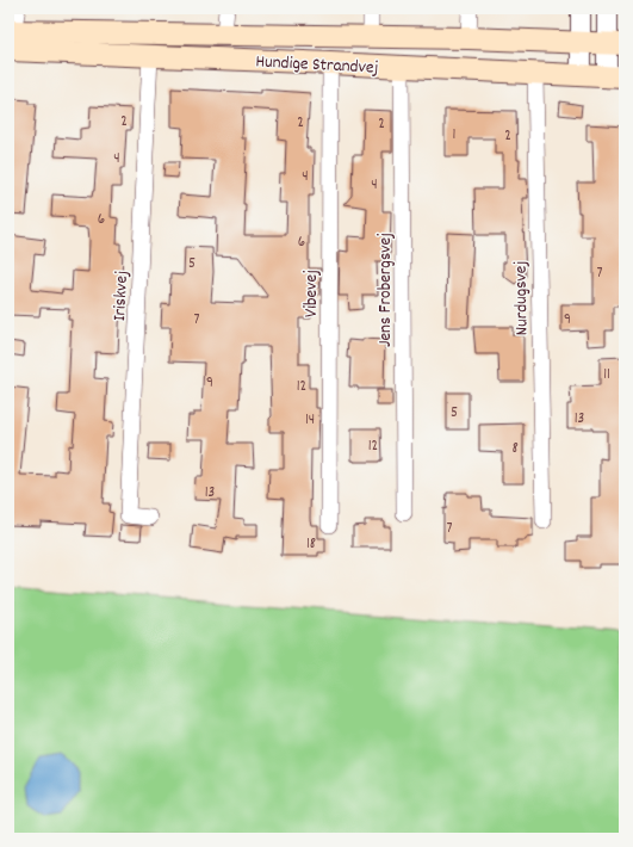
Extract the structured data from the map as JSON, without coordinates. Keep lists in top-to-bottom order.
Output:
{
  "streets": {
    "main road": ["Hundige Strandvej"],
    "street": [
      "Jens Frobergsvej",
      "Vibevej",
      "Iriskvej",
      "Nurdugsvej"
    ]
  },
  "crossings": [
    ["Hundige Strandvej", "Jens Frobergsvej"],
    ["Hundige Strandvej", "Vibevej"],
    ["Hundige Strandvej", "Iriskvej"],
    ["Hundige Strandvej", "Nurdugsvej"]
  ],
  "house_numbers": [
    "2",
    "2",
    "2",
    "1",
    "2",
    "4",
    "4",
    "4",
    "6",
    "6",
    "5",
    "7",
    "7",
    "9",
    "11",
    "9",
    "12",
    "5",
    "13",
    "14",
    "12",
    "8",
    "13",
    "7",
    "18"
  ]
}
